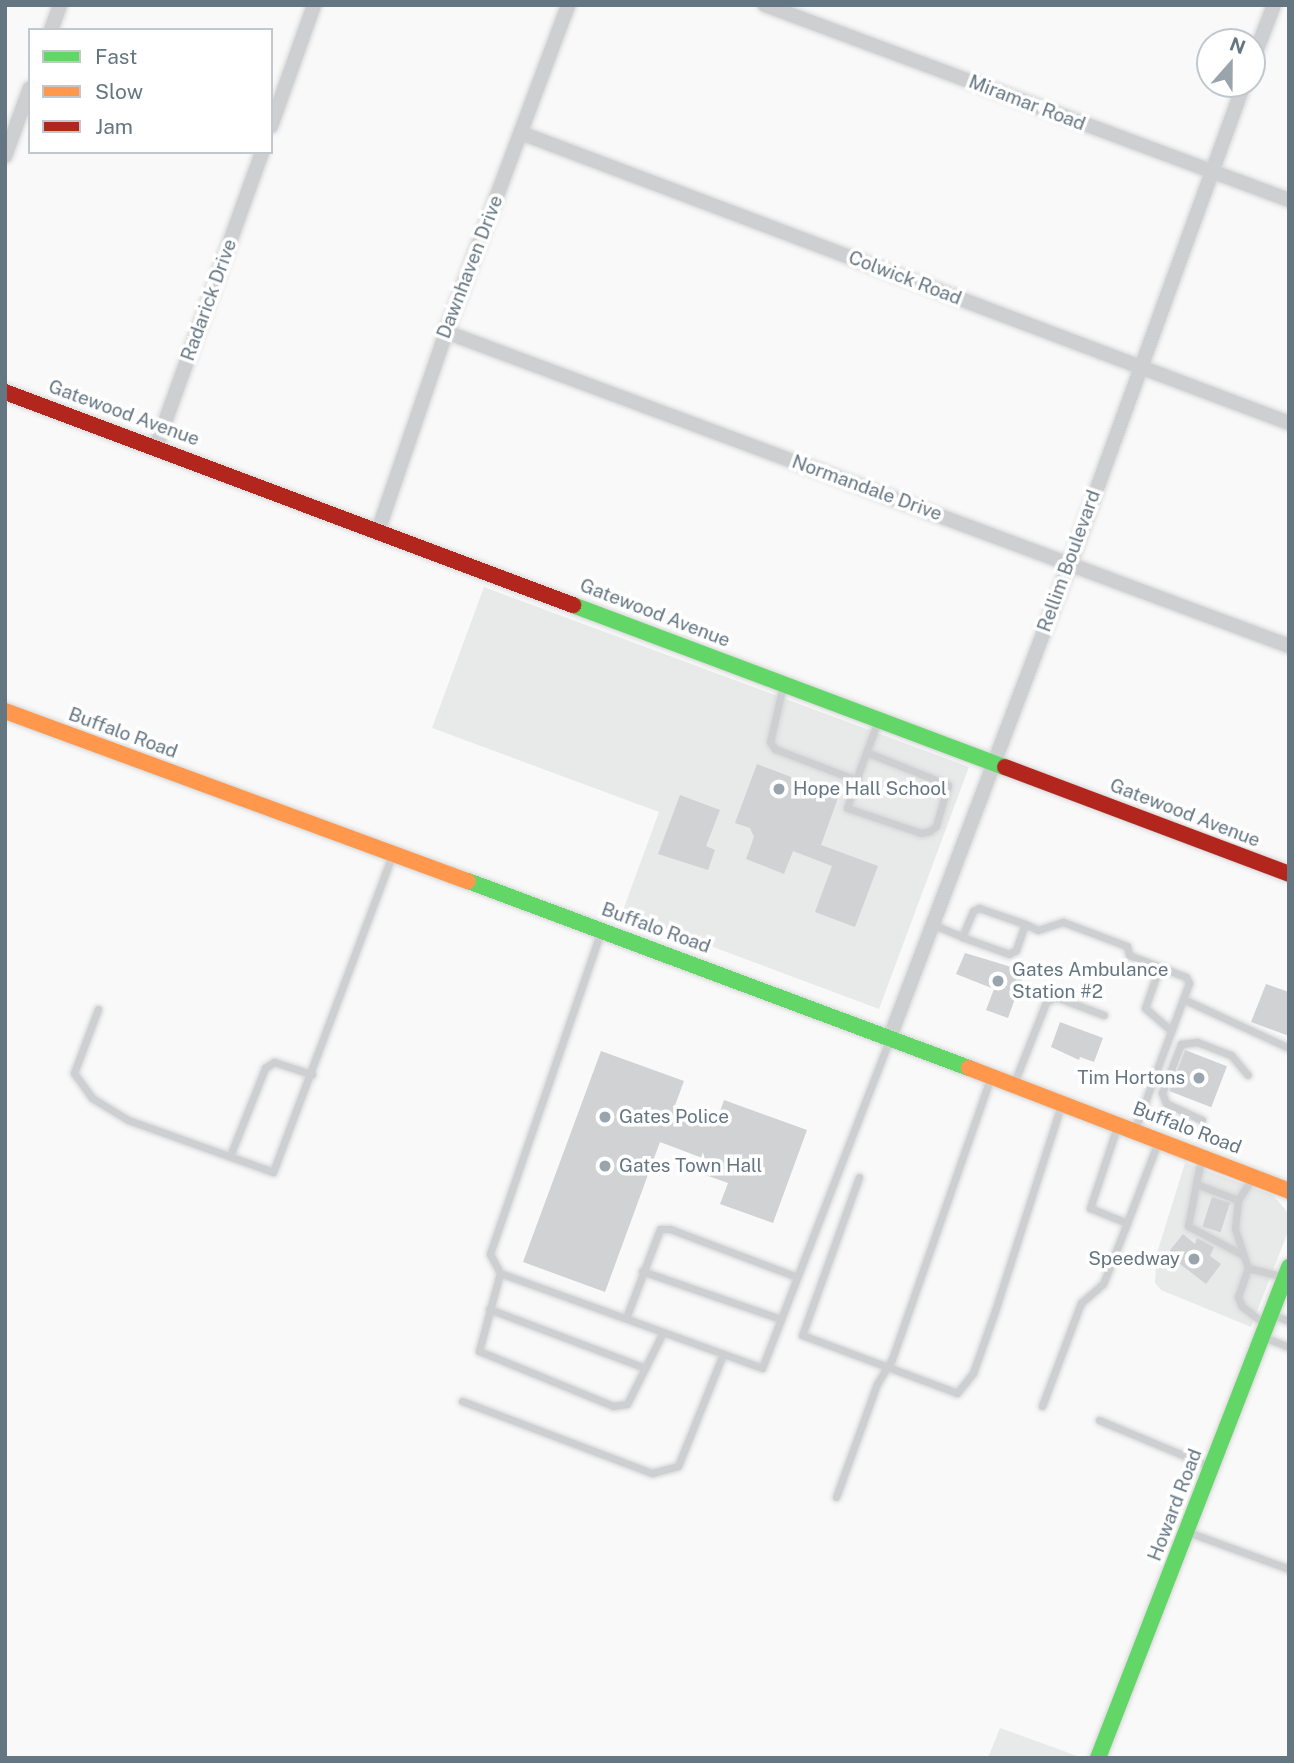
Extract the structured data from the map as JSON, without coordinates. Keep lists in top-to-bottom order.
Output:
{
  "streets": {
    "main road": ["Gatewood Avenue", "Buffalo Road", "Howard Road"],
    "street": [
      "Miramar Road",
      "Dawnhaven Drive",
      "Colwick Road",
      "Radarick Drive",
      "Normandale Drive",
      "Rellim Boulevard"
    ]
  },
  "crossings": [
    ["Miramar Road", "Rellim Boulevard"],
    ["Dawnhaven Drive", "Colwick Road"],
    ["Dawnhaven Drive", "Gatewood Avenue"],
    ["Dawnhaven Drive", "Normandale Drive"],
    ["Colwick Road", "Rellim Boulevard"],
    ["Radarick Drive", "Gatewood Avenue"],
    ["Gatewood Avenue", "Rellim Boulevard"],
    ["Normandale Drive", "Rellim Boulevard"],
    ["Rellim Boulevard", "Buffalo Road"]
  ],
  "places": [
    "Hope Hall School",
    "Gates Ambulance Station #2",
    "Tim Hortons",
    "Gates Police",
    "Gates Town Hall",
    "Speedway"
  ],
  "legend": ["Fast", "Slow", "Jam"],
  "north": "top"
}
